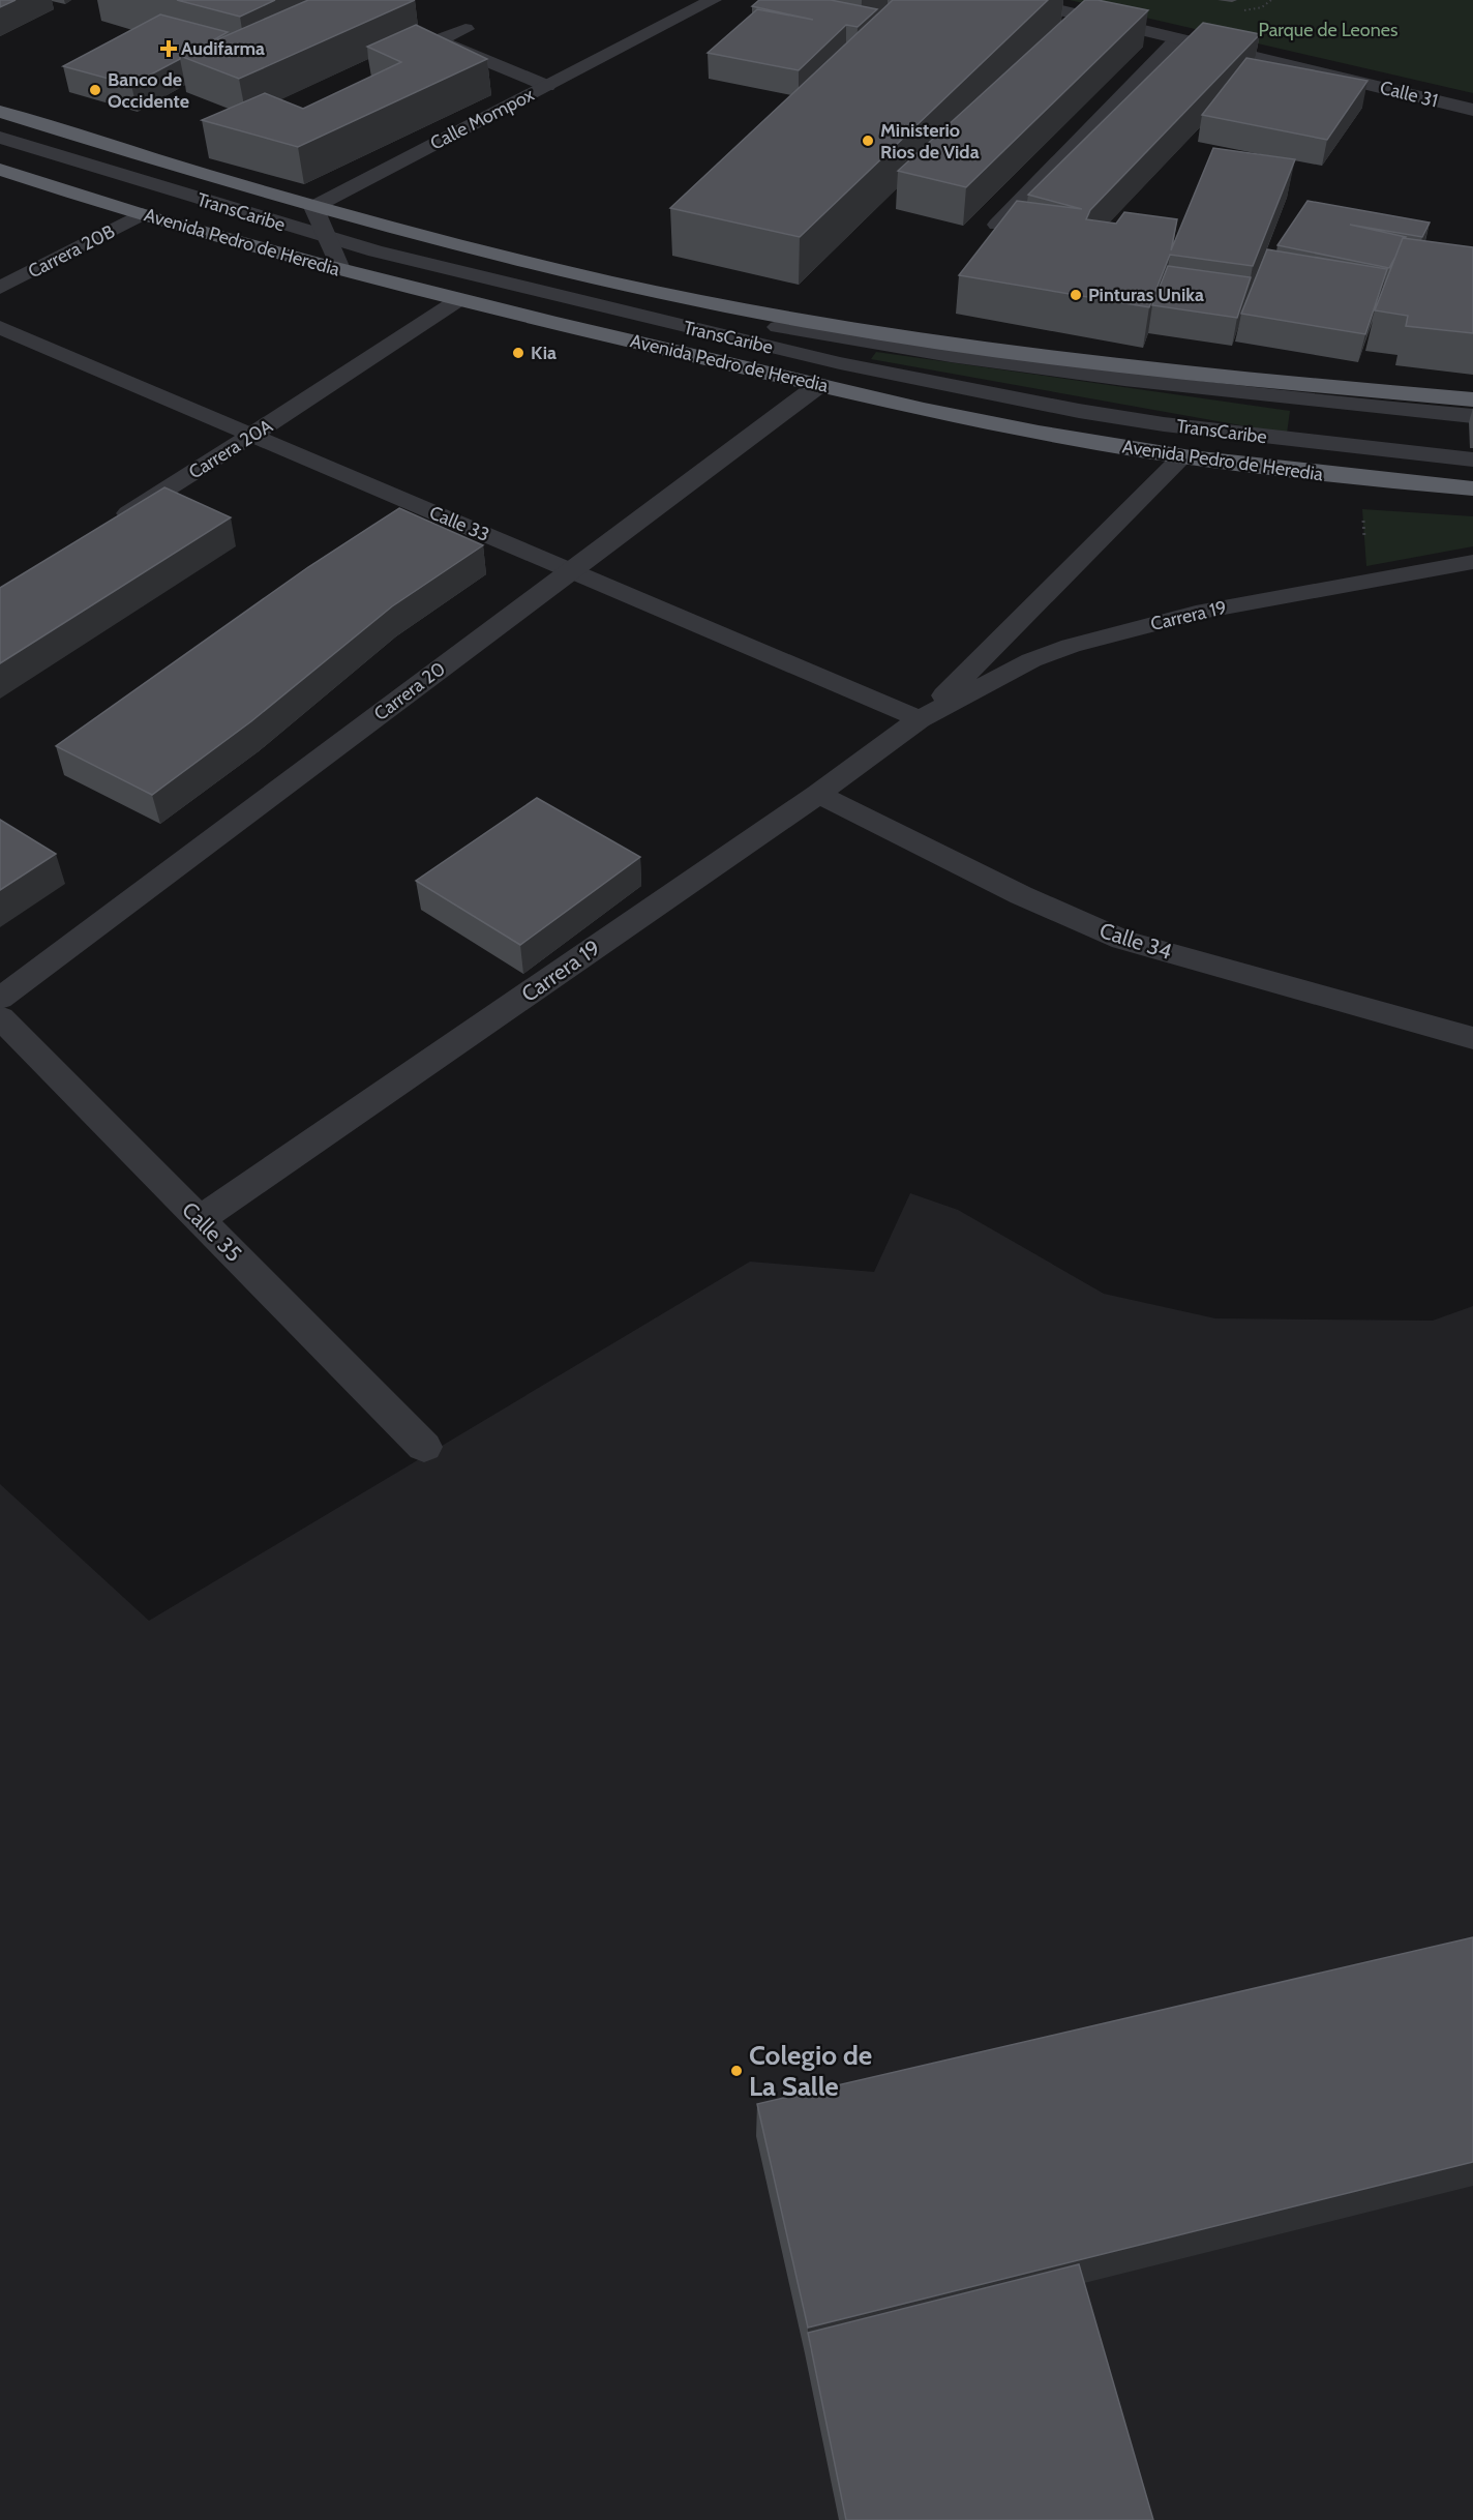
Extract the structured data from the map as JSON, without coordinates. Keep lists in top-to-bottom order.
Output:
{
  "streets": {
    "highway": ["Avenida Pedro de Heredia"],
    "street": [
      "Calle 31",
      "Calle Mompox",
      "TransCaribe",
      "Carrera 20B",
      "Carrera 20A",
      "Calle 33",
      "Carrera 19",
      "Carrera 20",
      "Calle 34",
      "Calle 35"
    ]
  },
  "crossings": [
    ["Calle Mompox", "TransCaribe"],
    ["Avenida Pedro de Heredia", "Carrera 20B"],
    ["Avenida Pedro de Heredia", "Carrera 20A"],
    ["Avenida Pedro de Heredia", "Carrera 19"],
    ["Avenida Pedro de Heredia", "Carrera 20"],
    ["Carrera 20A", "Calle 33"],
    ["Calle 33", "Carrera 19"],
    ["Calle 33", "Carrera 20"],
    ["Carrera 19", "Calle 34"],
    ["Carrera 19", "Calle 35"]
  ],
  "parks": ["Parque de Leones"],
  "places": {
    "health": ["Audifarma"],
    "other": [
      "Banco de Occidente",
      "Ministerio Rios de Vida",
      "Pinturas Unika",
      "Kia",
      "Colegio de La Salle"
    ]
  }
}
